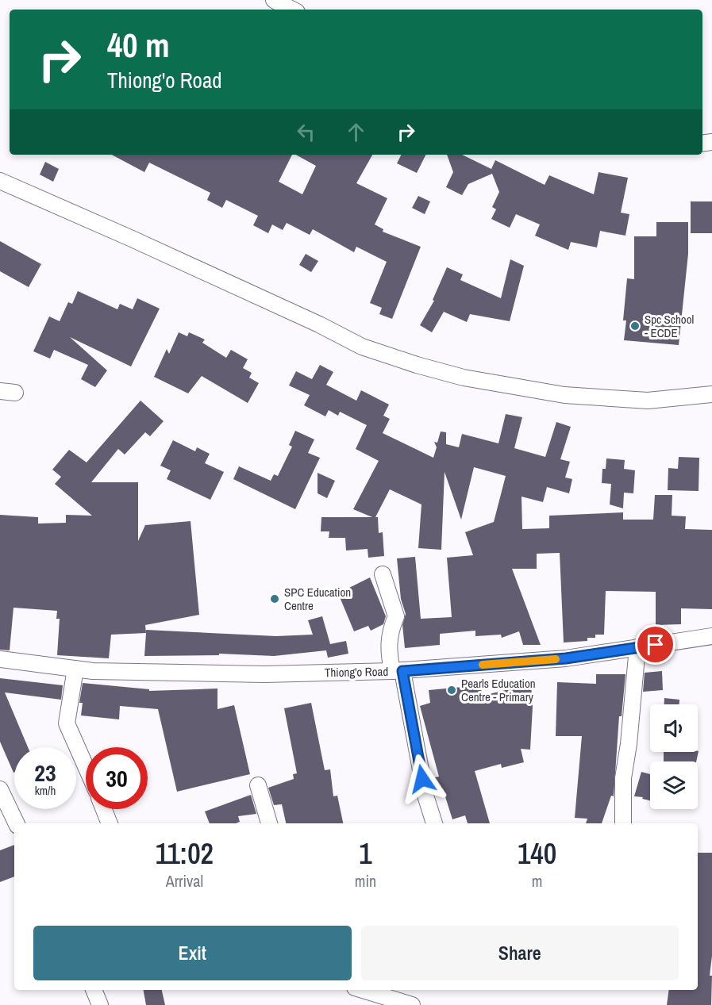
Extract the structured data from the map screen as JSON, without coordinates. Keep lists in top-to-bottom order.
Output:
{
  "streets": {
    "street": ["Thiong'o Road"]
  },
  "places": ["Spc School - ECDE", "SPC Education Centre", "Pearls Education Centre - Primary"],
  "page": {
    "turn": ["40 m", "Thiong'o Road"],
    "speed": "23 km/h",
    "limit": "30",
    "eta": [
      "11:02",
      "Arrival",
      "1",
      "min",
      "140",
      "m"
    ],
    "buttons": ["Exit", "Share"]
  }
}
